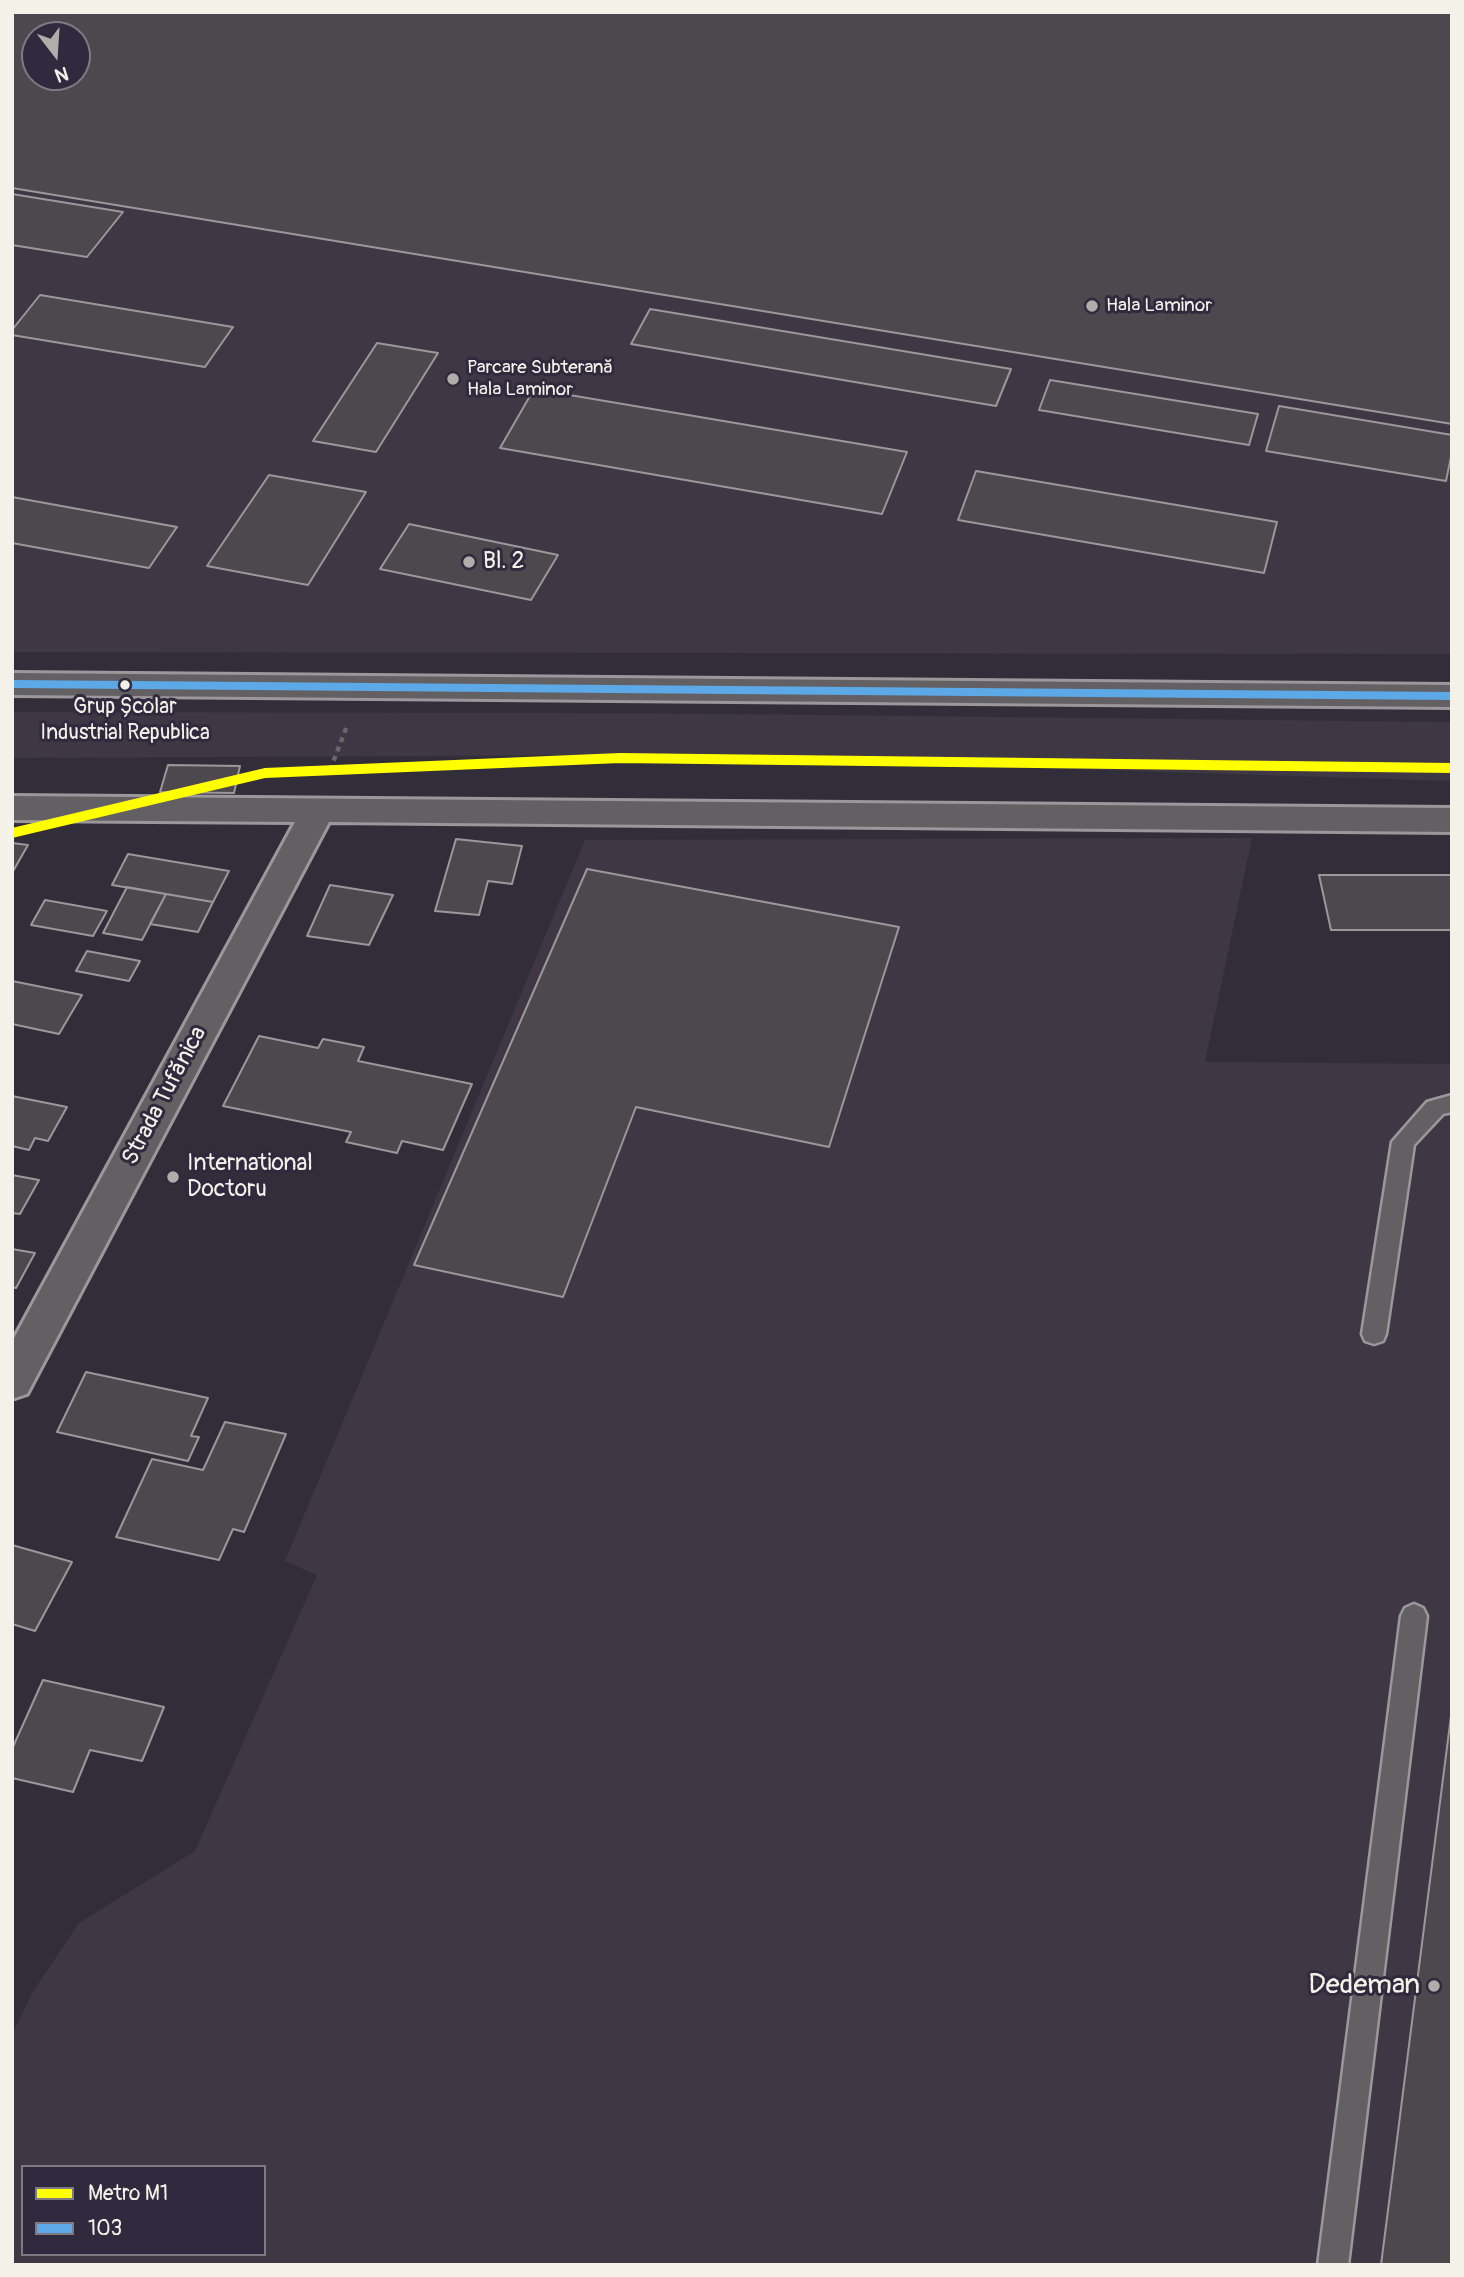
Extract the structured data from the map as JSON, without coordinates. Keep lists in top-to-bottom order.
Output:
{
  "streets": {
    "street": ["Strada Tufănica"]
  },
  "places": [
    "Hala Laminor",
    "Parcare Subterană Hala Laminor",
    "Bl. 2",
    "Grup Școlar Industrial Republica",
    "International Doctoru",
    "Dedeman"
  ],
  "lines": ["transit line 103", "metro line M1"],
  "legend": ["Metro M1", "103"],
  "north": "bottom"
}
